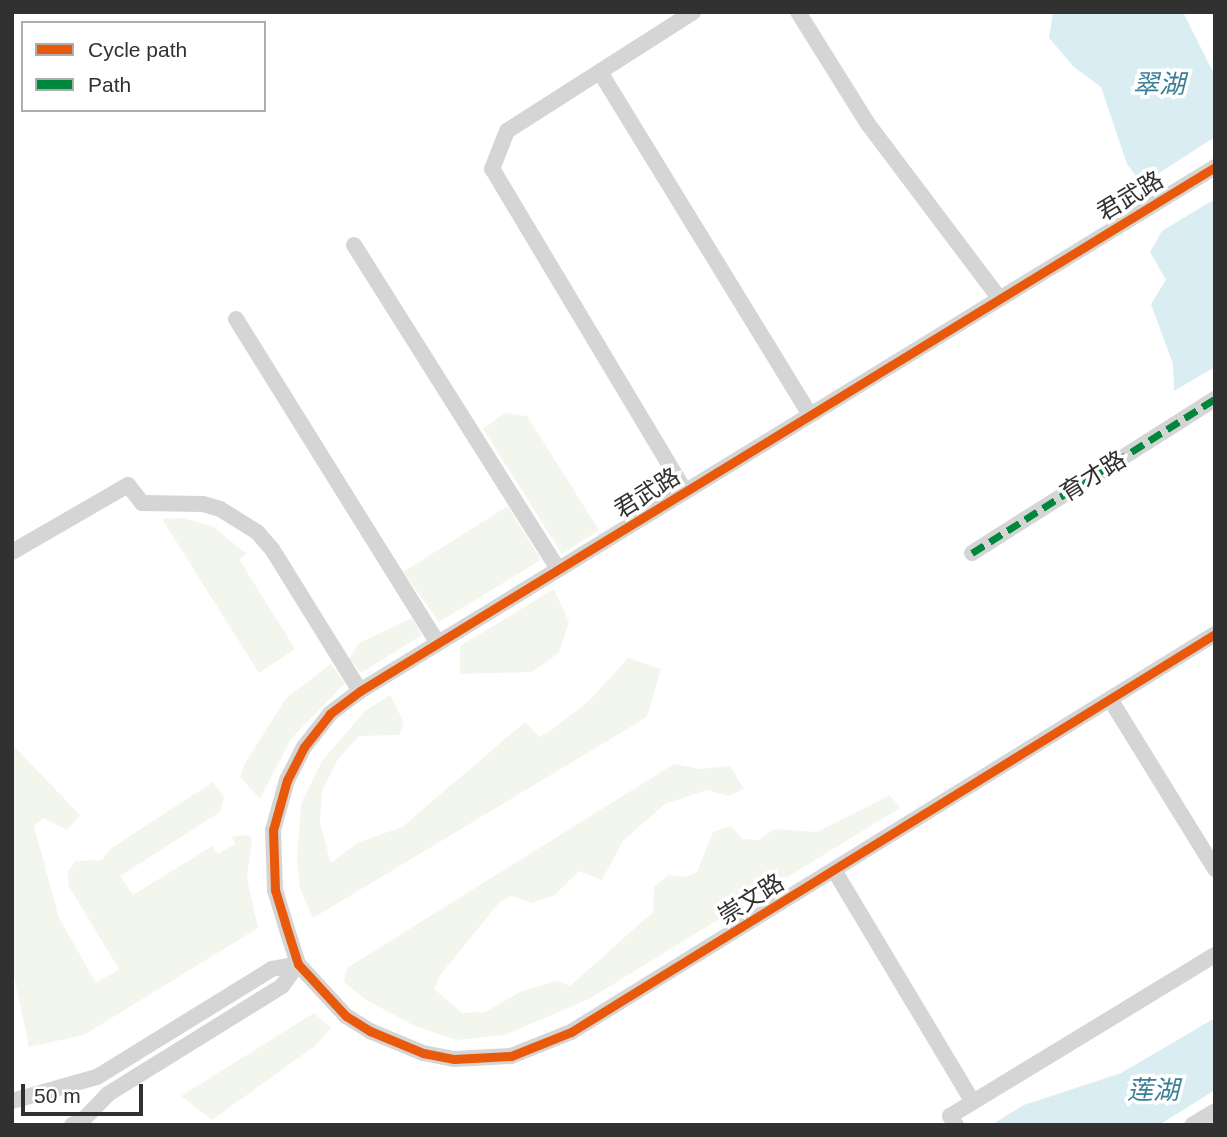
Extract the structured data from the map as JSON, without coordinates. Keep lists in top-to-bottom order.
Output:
{
  "streets": {
    "street": ["君武路", "育才路", "崇文路"]
  },
  "crossings": [
    ["君武路", "崇文路"]
  ],
  "water": ["翠湖", "莲湖"],
  "legend": ["Cycle path", "Path"],
  "scale_bar": "50 m"
}
